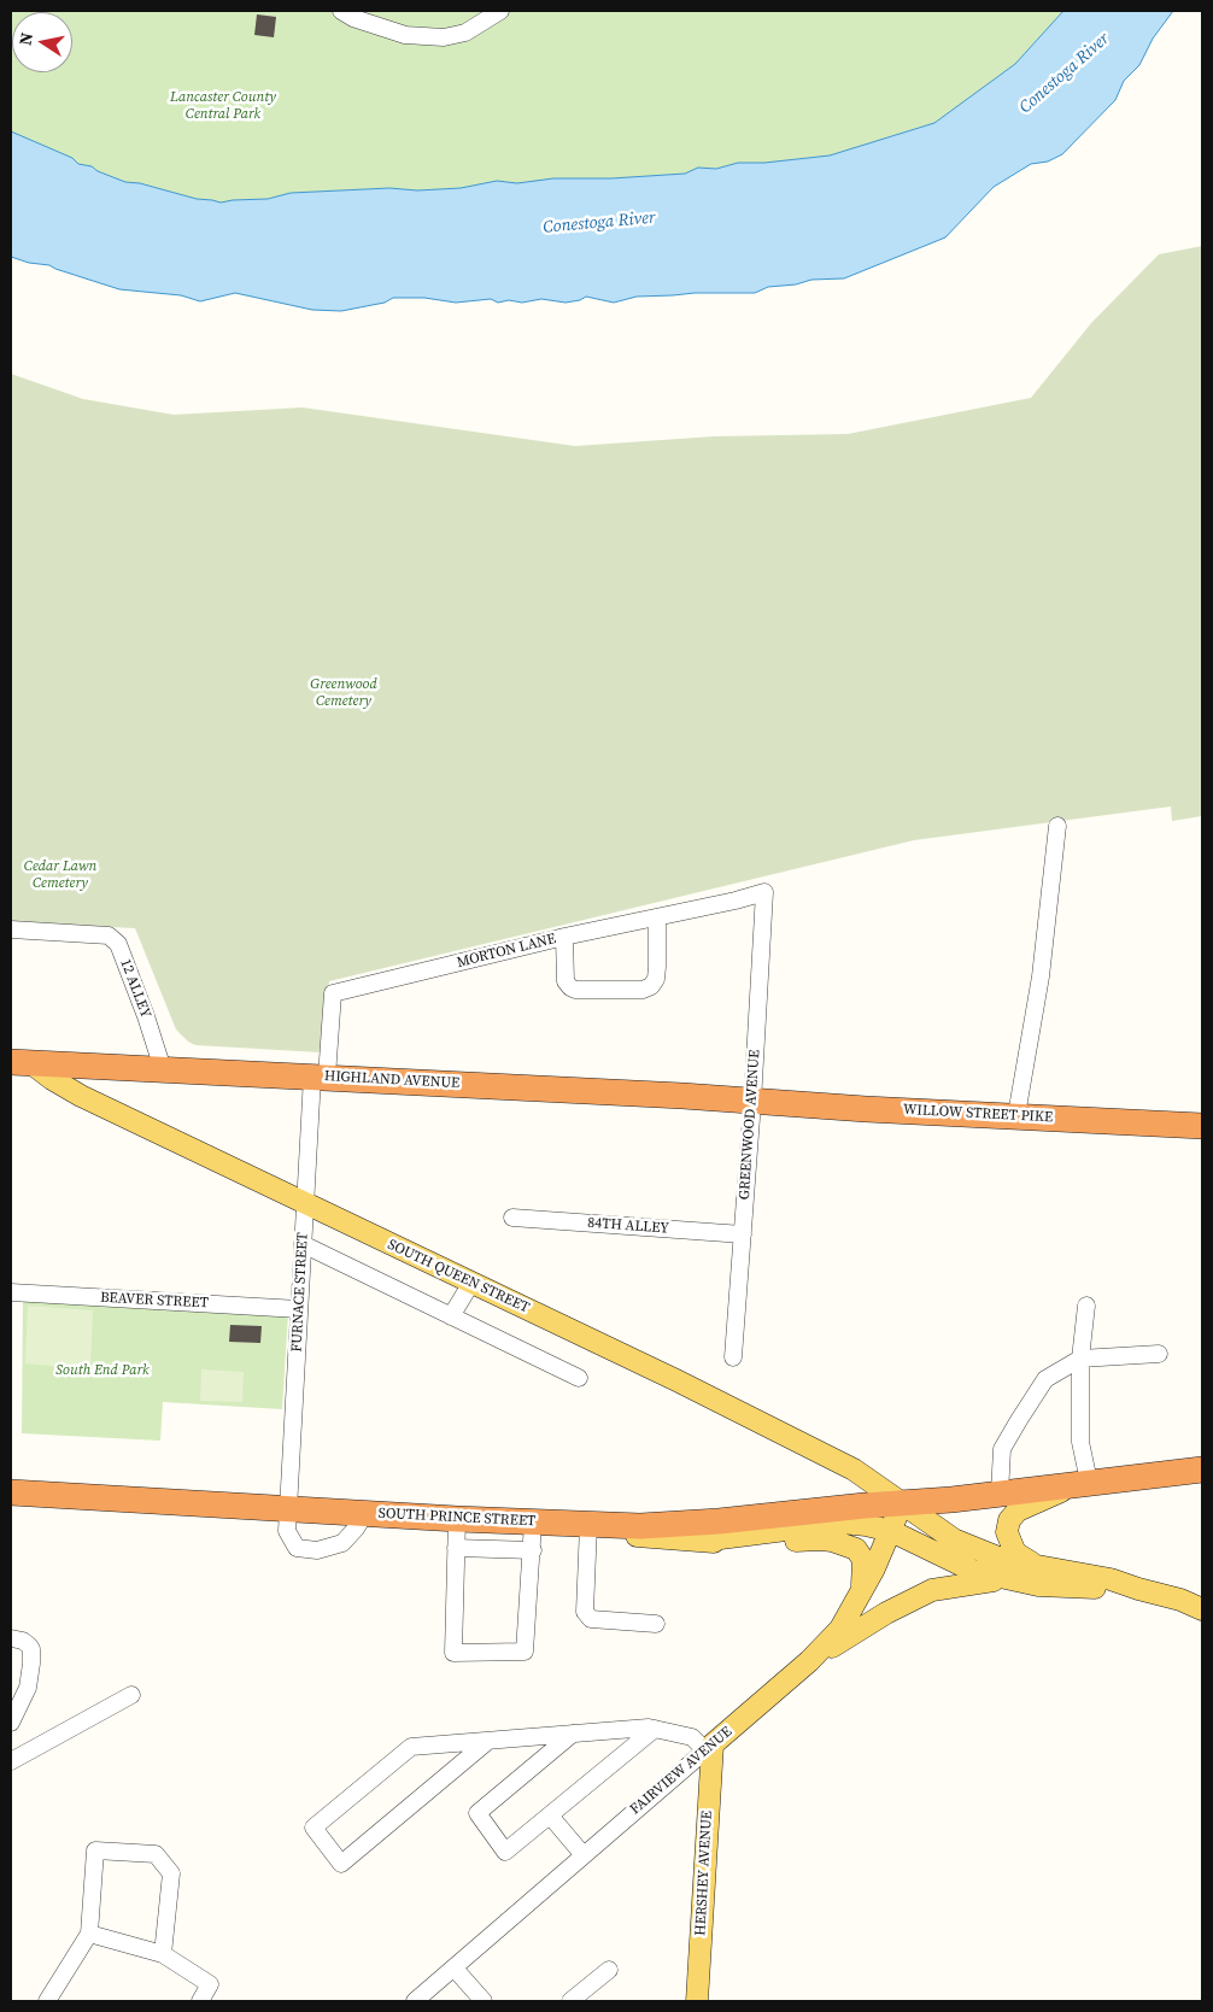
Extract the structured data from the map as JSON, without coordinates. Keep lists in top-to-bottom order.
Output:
{
  "streets": {
    "highway": ["HIGHLAND AVENUE", "WILLOW STREET PIKE", "SOUTH PRINCE STREET"],
    "main road": ["SOUTH QUEEN STREET", "FAIRVIEW AVENUE", "HERSHEY AVENUE"],
    "street": [
      "MORTON LANE",
      "12 ALLEY",
      "GREENWOOD AVENUE",
      "84TH ALLEY",
      "FURNACE STREET",
      "BEAVER STREET"
    ]
  },
  "crossings": [
    ["MORTON LANE", "HIGHLAND AVENUE"],
    ["MORTON LANE", "GREENWOOD AVENUE"],
    ["MORTON LANE", "FURNACE STREET"],
    ["12 ALLEY", "HIGHLAND AVENUE"],
    ["HIGHLAND AVENUE", "WILLOW STREET PIKE"],
    ["HIGHLAND AVENUE", "GREENWOOD AVENUE"],
    ["HIGHLAND AVENUE", "SOUTH QUEEN STREET"],
    ["HIGHLAND AVENUE", "FURNACE STREET"],
    ["WILLOW STREET PIKE", "GREENWOOD AVENUE"],
    ["GREENWOOD AVENUE", "84TH ALLEY"],
    ["SOUTH QUEEN STREET", "FURNACE STREET"],
    ["SOUTH QUEEN STREET", "SOUTH PRINCE STREET"],
    ["SOUTH QUEEN STREET", "FAIRVIEW AVENUE"],
    ["FURNACE STREET", "BEAVER STREET"],
    ["FURNACE STREET", "SOUTH PRINCE STREET"],
    ["SOUTH PRINCE STREET", "FAIRVIEW AVENUE"],
    ["FAIRVIEW AVENUE", "HERSHEY AVENUE"]
  ],
  "water": ["Conestoga River"],
  "parks": [
    "Lancaster County Central Park",
    "Greenwood Cemetery",
    "Cedar Lawn Cemetery",
    "South End Park"
  ],
  "north": "left"
}
